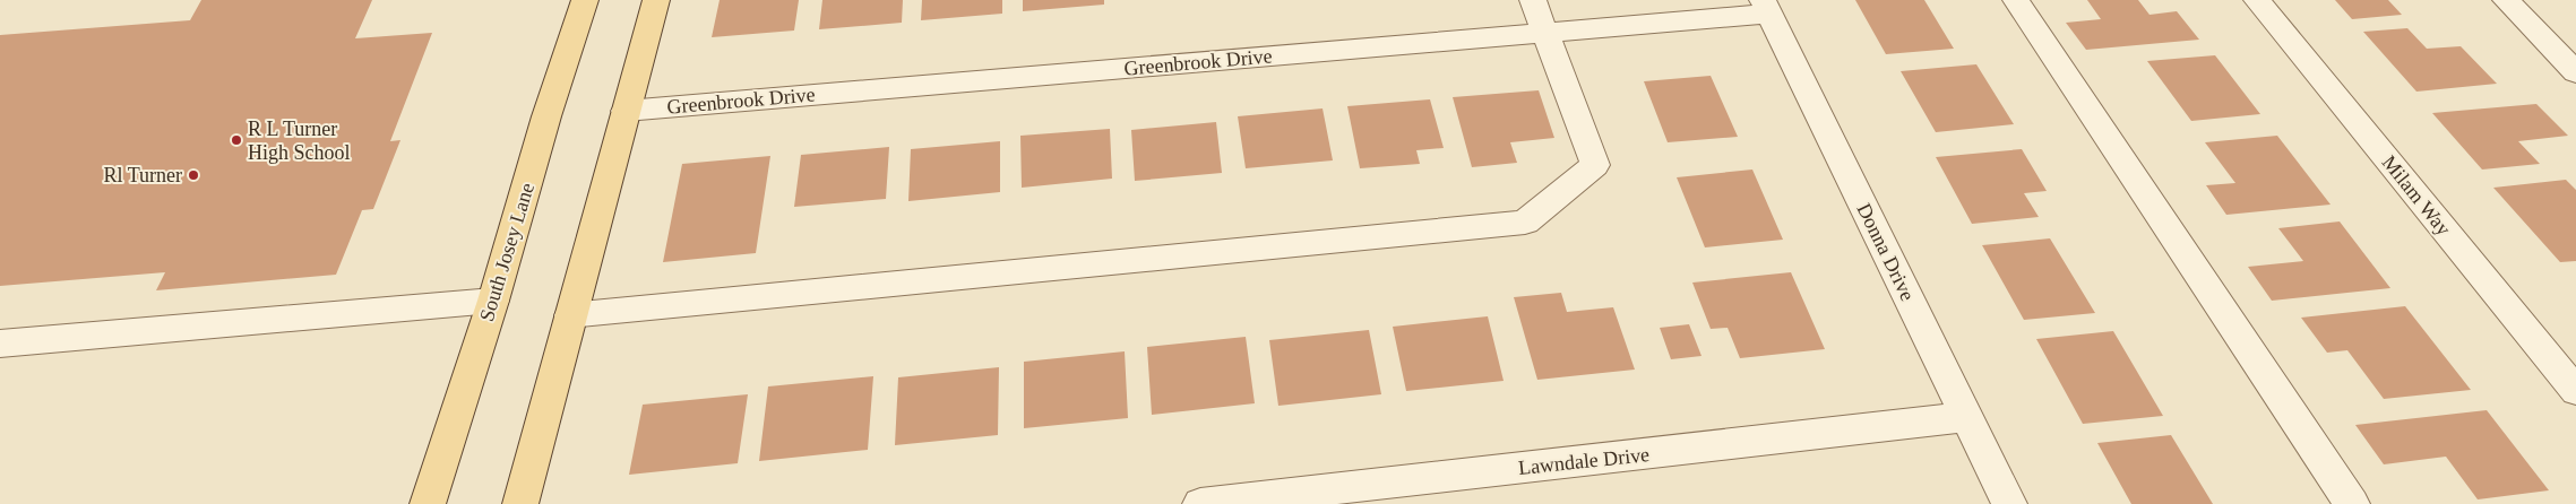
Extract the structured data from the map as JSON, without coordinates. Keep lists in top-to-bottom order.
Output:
{
  "streets": {
    "main road": ["South Josey Lane"],
    "street": [
      "Greenbrook Drive",
      "Milam Way",
      "Donna Drive",
      "Lawndale Drive"
    ]
  },
  "crossings": [
    ["Greenbrook Drive", "Donna Drive"],
    ["Donna Drive", "Lawndale Drive"]
  ],
  "places": ["R L Turner High School", "Rl Turner"]
}
